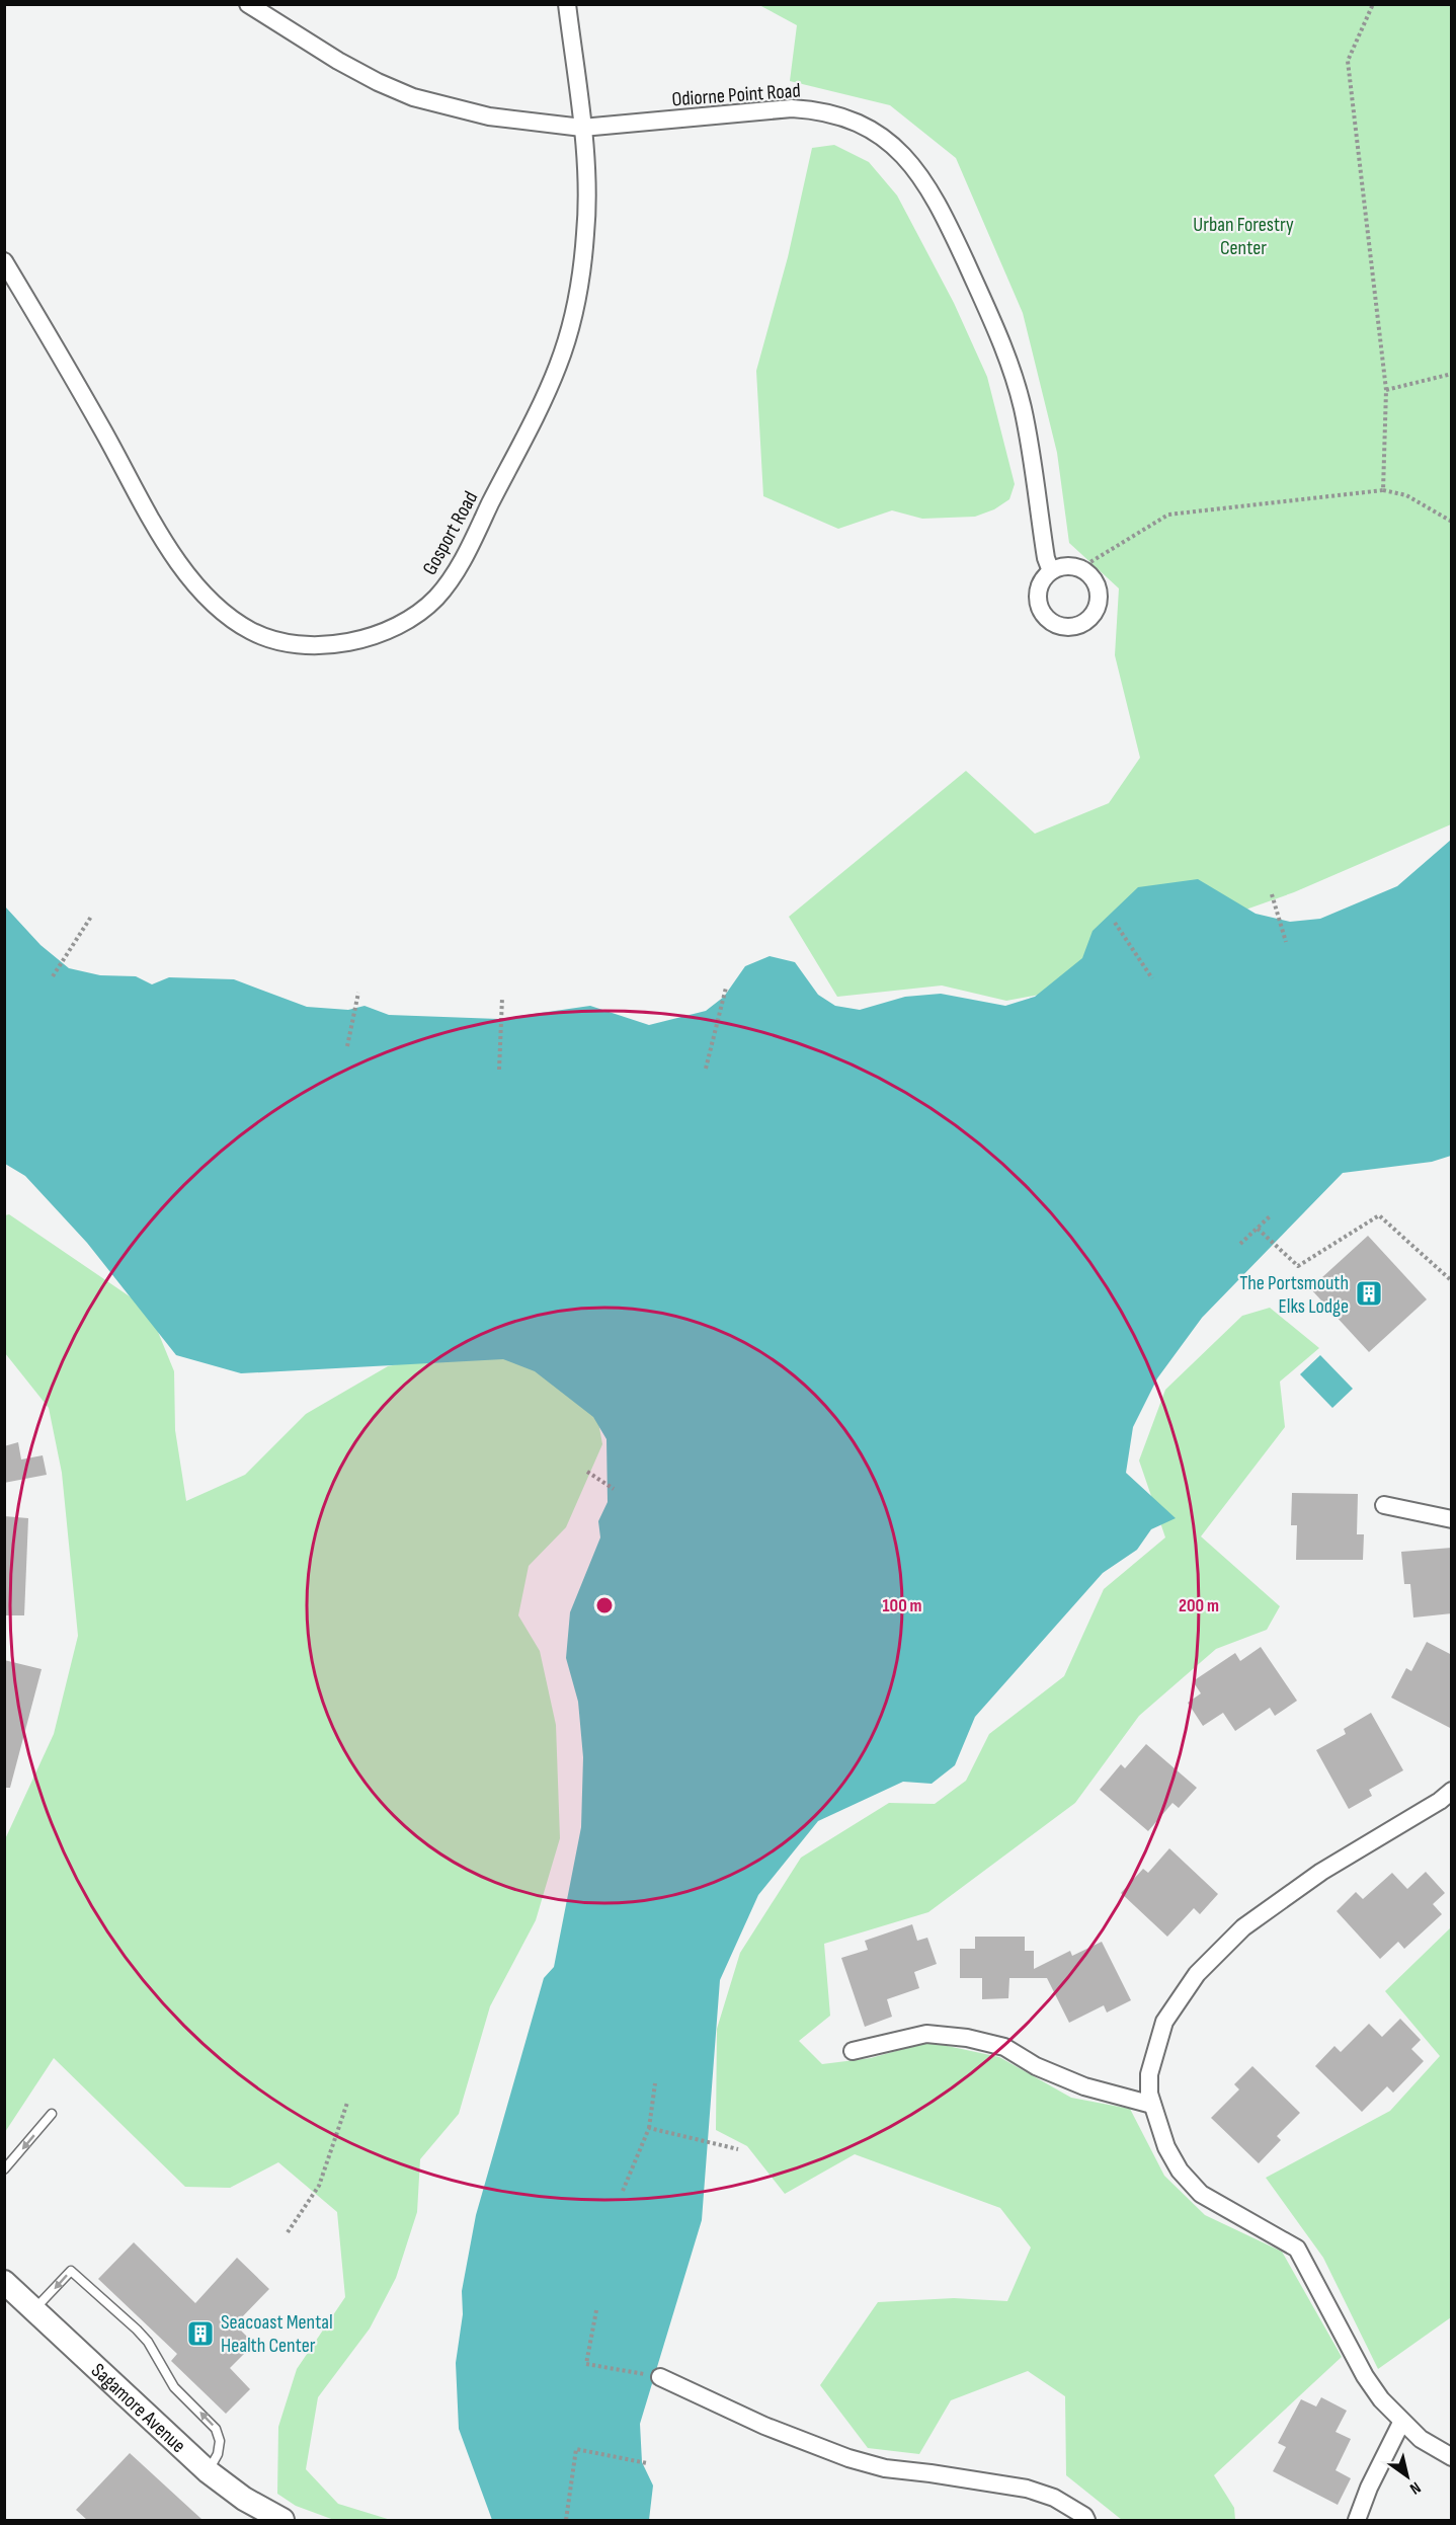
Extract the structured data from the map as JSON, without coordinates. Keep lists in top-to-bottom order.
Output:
{
  "streets": {
    "main road": ["Sagamore Avenue"],
    "street": ["Odiorne Point Road", "Gosport Road"]
  },
  "crossings": [
    ["Odiorne Point Road", "Gosport Road"]
  ],
  "parks": ["Urban Forestry Center"],
  "places": {
    "building": ["The Portsmouth Elks Lodge", "Seacoast Mental Health Center"]
  },
  "north": "bottom right",
  "rings": ["100 m", "200 m"]
}
